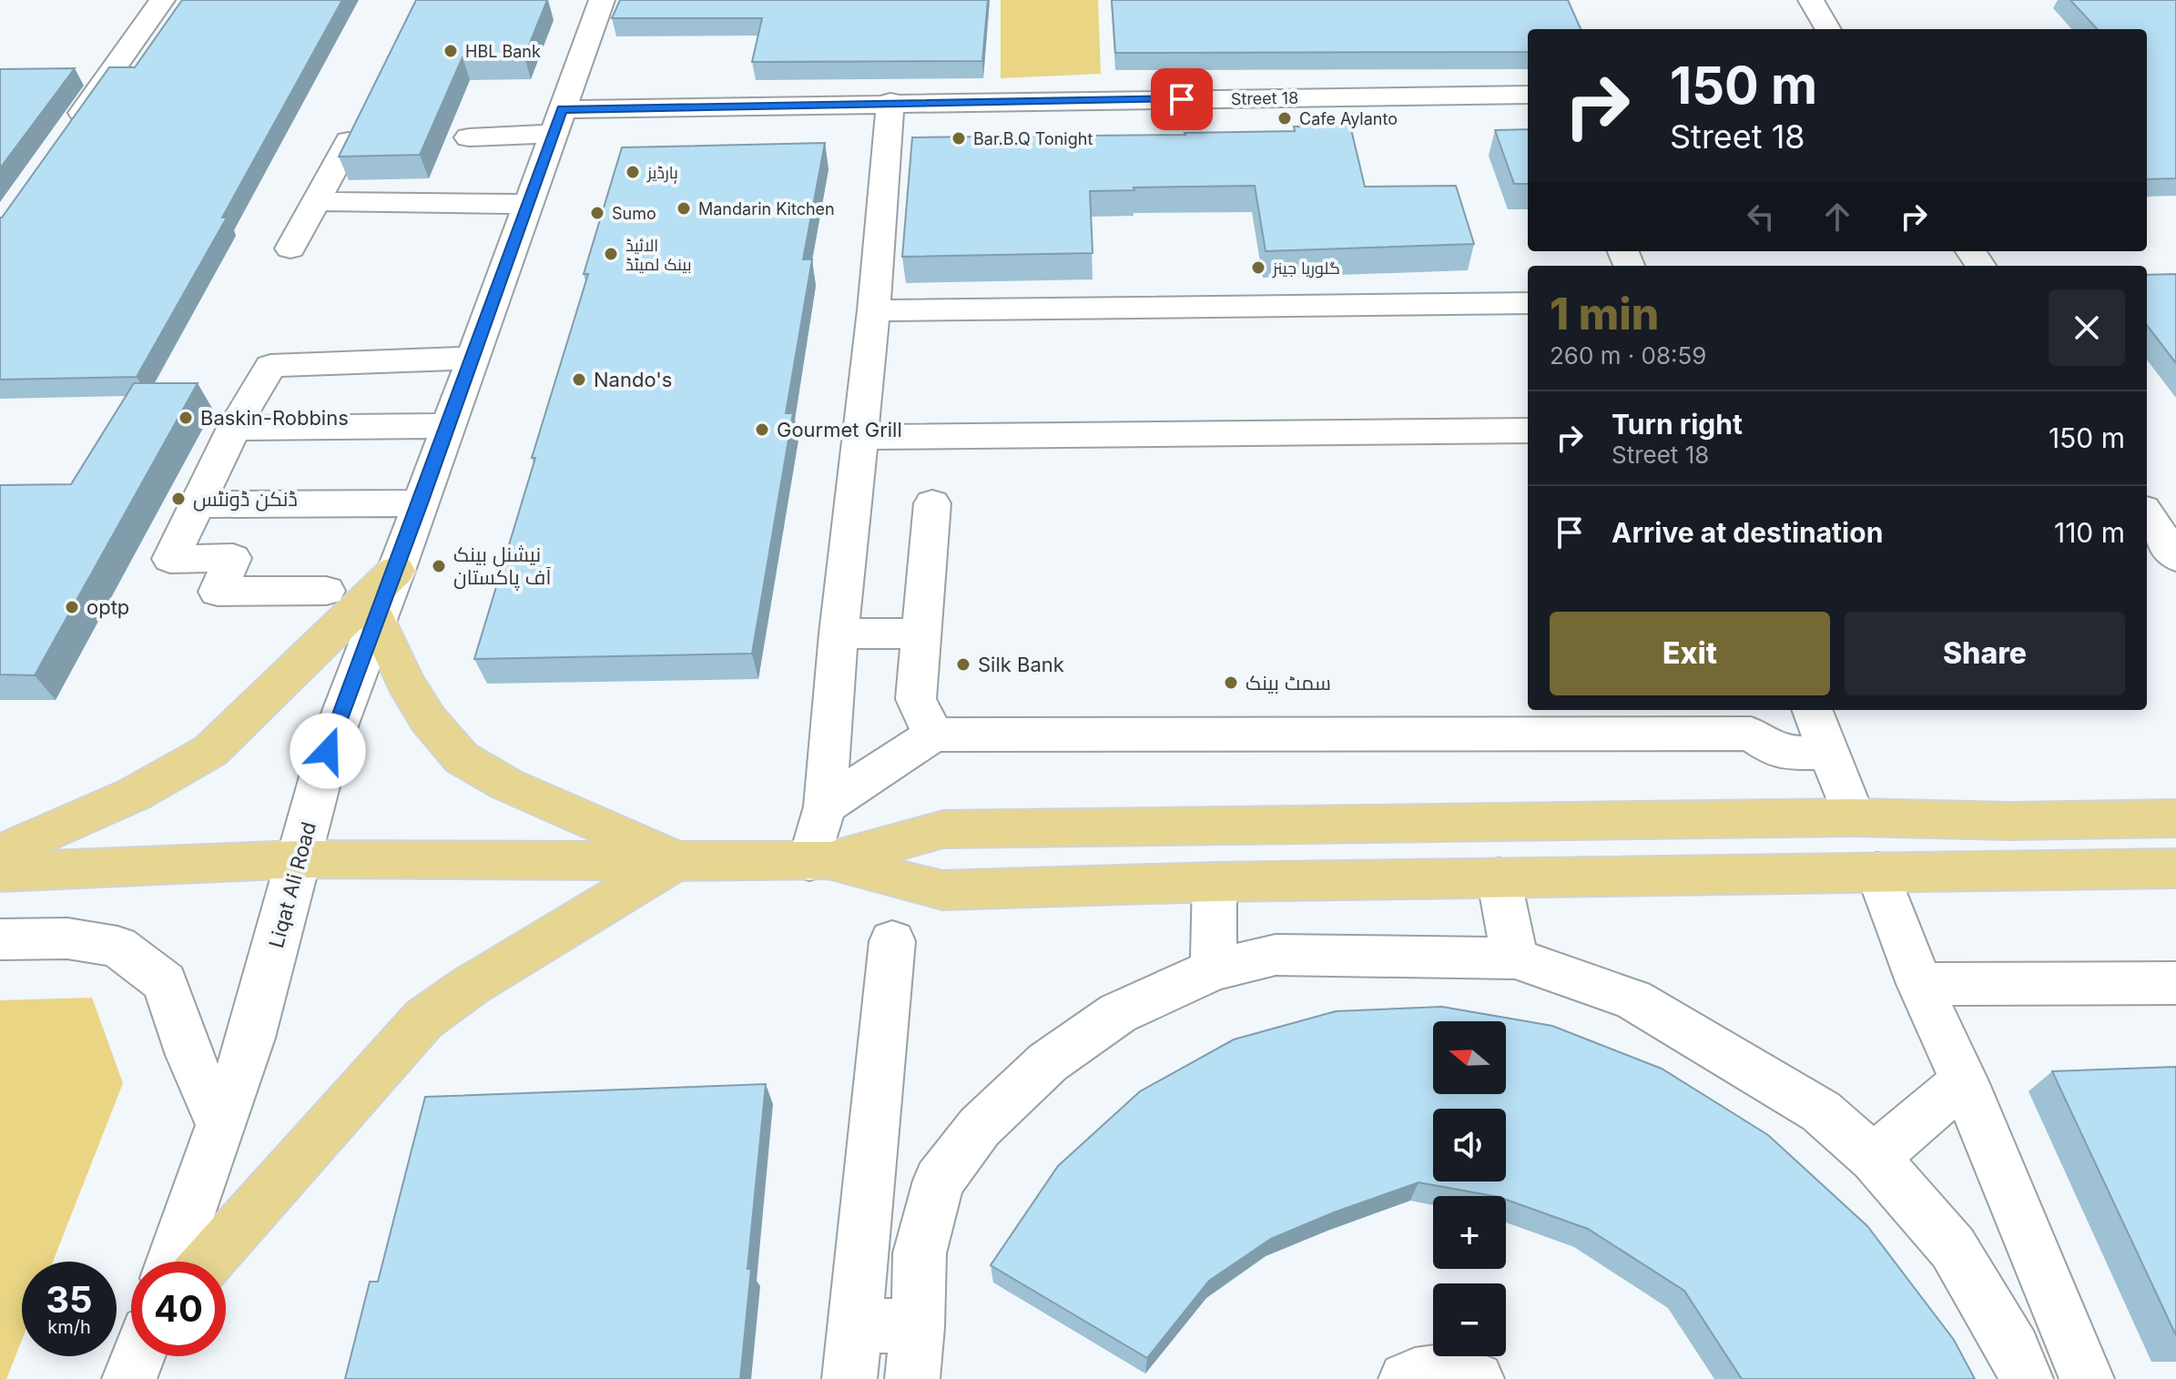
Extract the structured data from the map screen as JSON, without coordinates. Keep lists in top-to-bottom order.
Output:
{
  "streets": {
    "street": ["Street 18", "Liqat Ali Road"]
  },
  "crossings": [
    ["Street 18", "Liqat Ali Road"]
  ],
  "places": [
    "HBL Bank",
    "Cafe Aylanto",
    "Bar.B.Q Tonight",
    "ہارڈیز",
    "Mandarin Kitchen",
    "Sumo",
    "الائیڈ بینک لمیٹڈ",
    "گلوریا جینز",
    "Nando's",
    "Baskin-Robbins",
    "Gourmet Grill",
    "ڈنکن ڈونٹس",
    "نیشنل بینک آف پاکستان",
    "optp",
    "Silk Bank",
    "سمٹ بینک"
  ],
  "north": "left",
  "page": {
    "turn": ["150 m", "Street 18"],
    "heading": ["1 min", "260 m · 08:59"],
    "list": [
      {
        "name": "Turn right",
        "note": "Street 18",
        "value": "150 m"
      },
      {
        "name": "Arrive at destination",
        "value": "110 m"
      }
    ],
    "buttons": ["Exit", "Share"],
    "map_buttons": ["+", "−"],
    "speed": "35 km/h",
    "limit": "40"
  }
}
